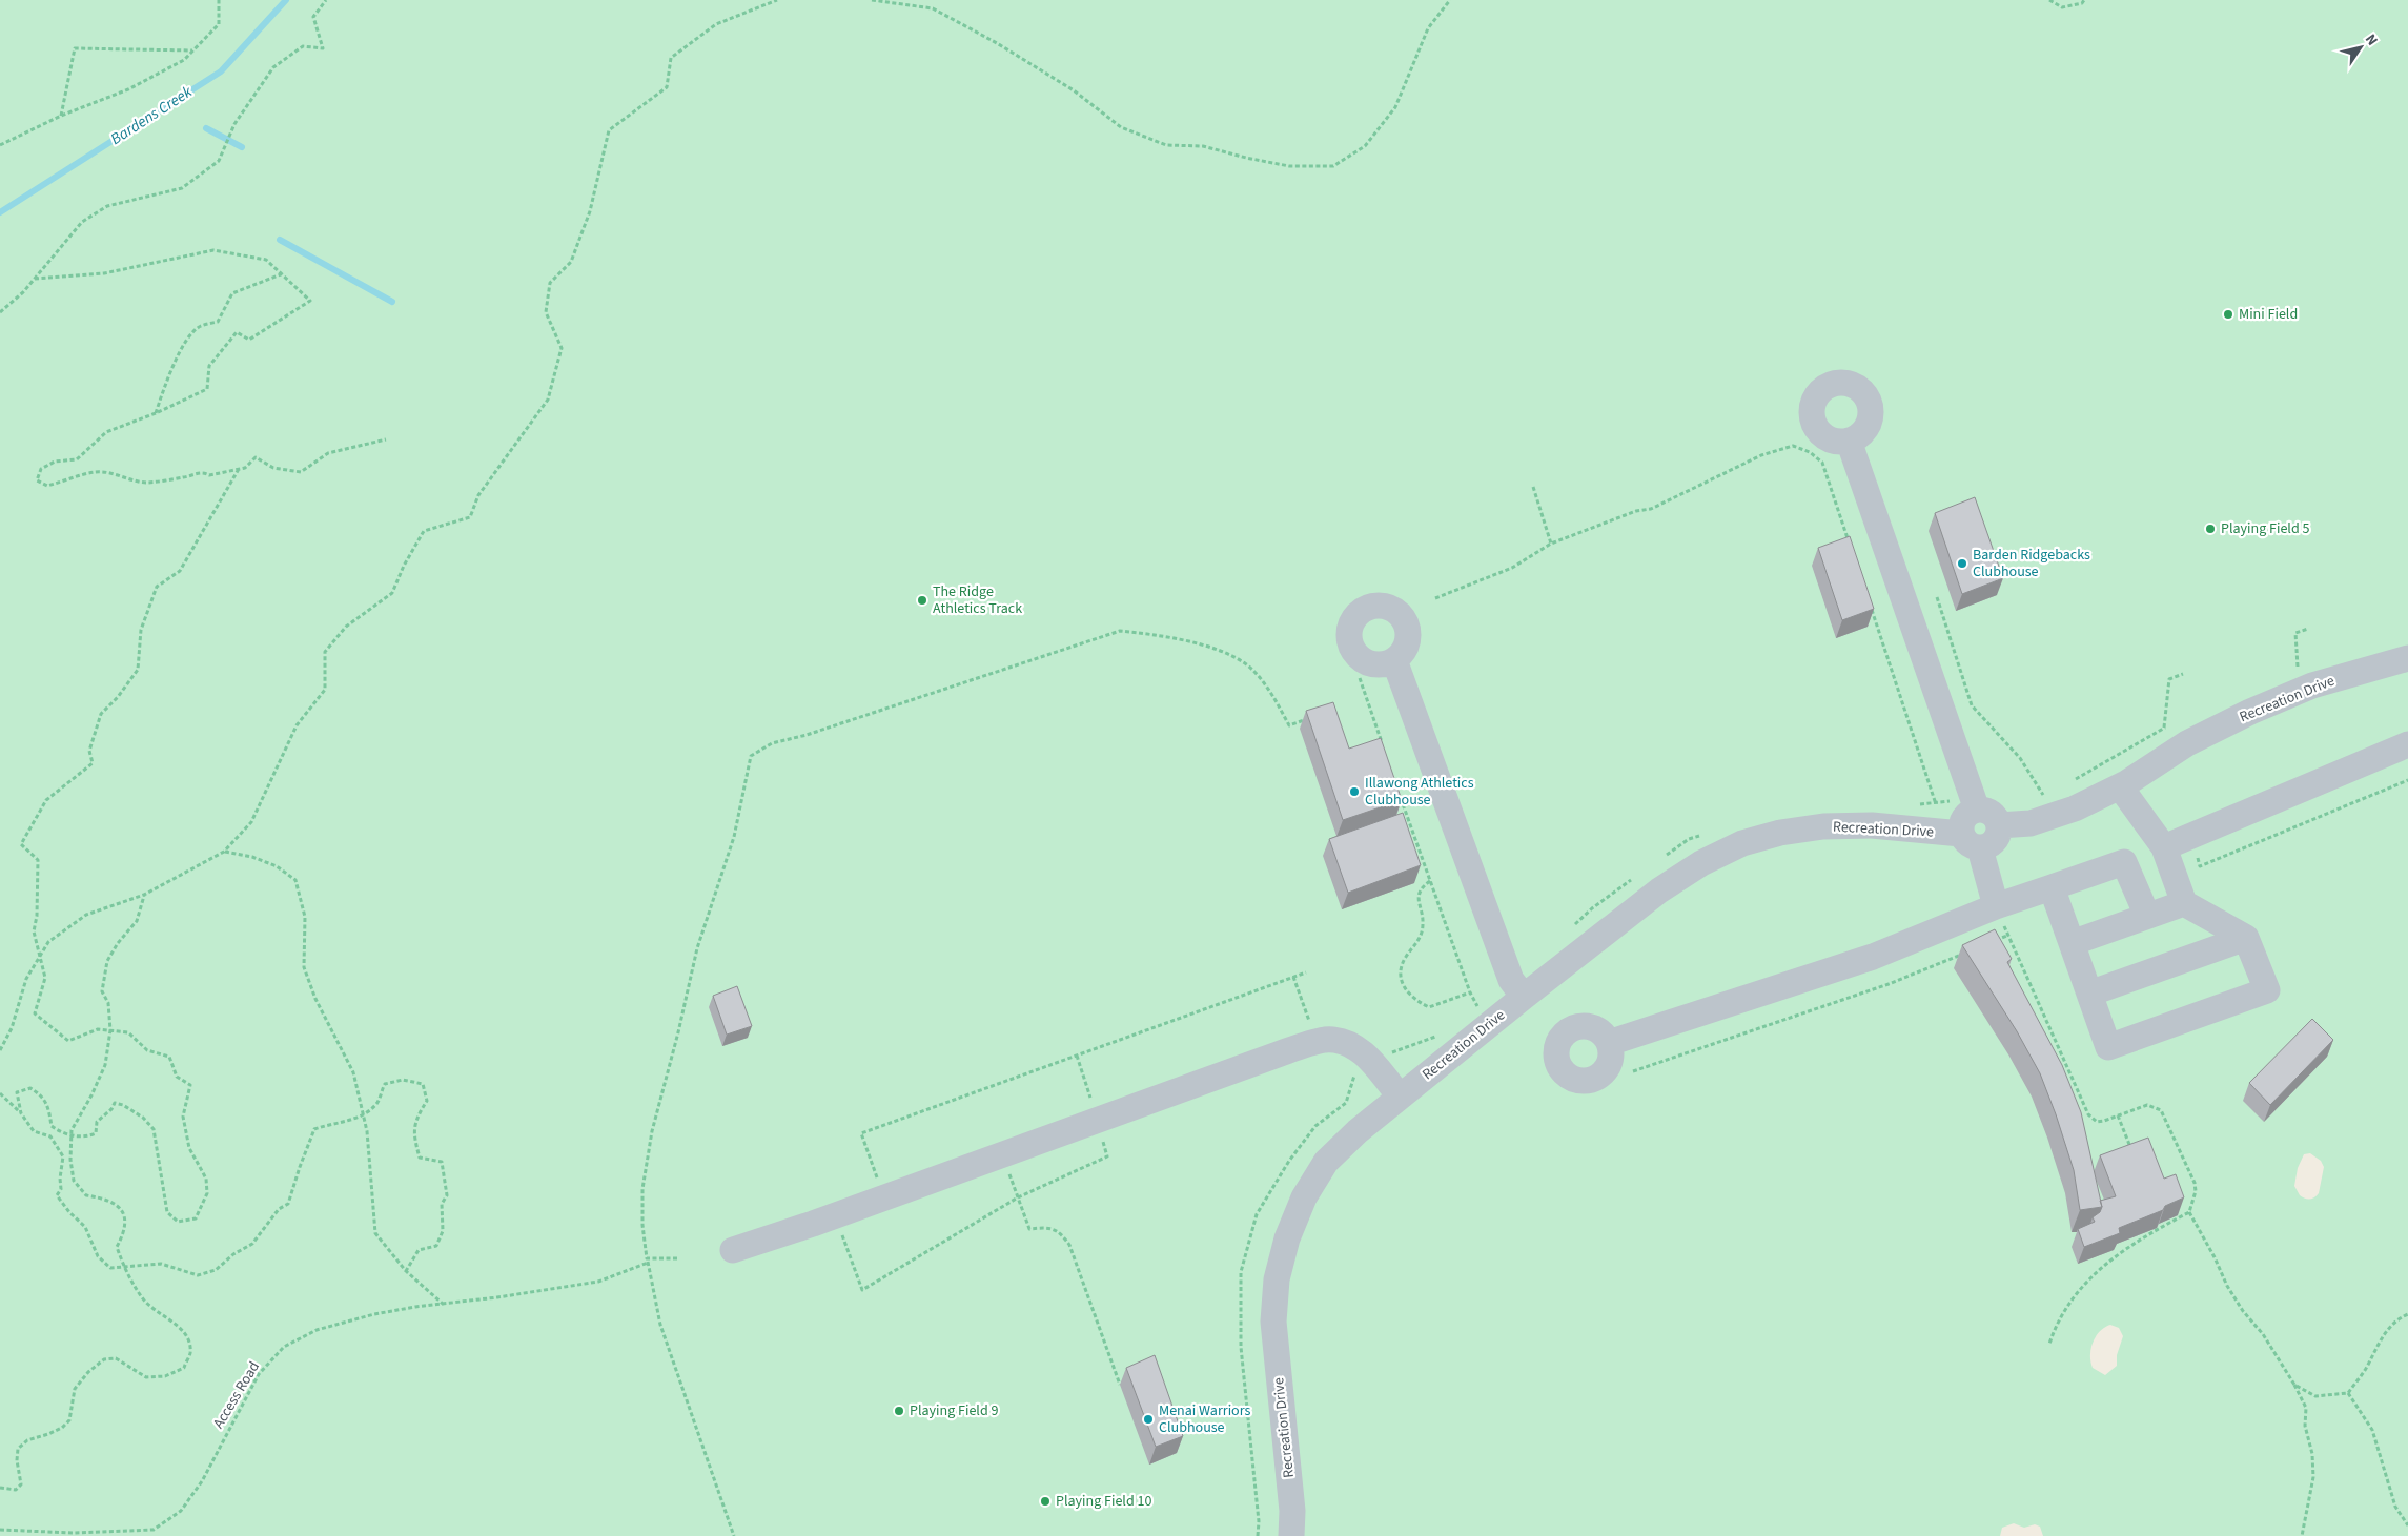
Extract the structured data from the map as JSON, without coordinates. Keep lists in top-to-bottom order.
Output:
{
  "streets": {
    "street": ["Recreation Drive"],
    "path": ["Access Road"]
  },
  "water": ["Bardens Creek"],
  "places": [
    "Mini Field",
    "Playing Field 5",
    "Barden Ridgebacks Clubhouse",
    "The Ridge Athletics Track",
    "Illawong Athletics Clubhouse",
    "Playing Field 9",
    "Menai Warriors Clubhouse",
    "Playing Field 10"
  ],
  "north": "top right"
}
